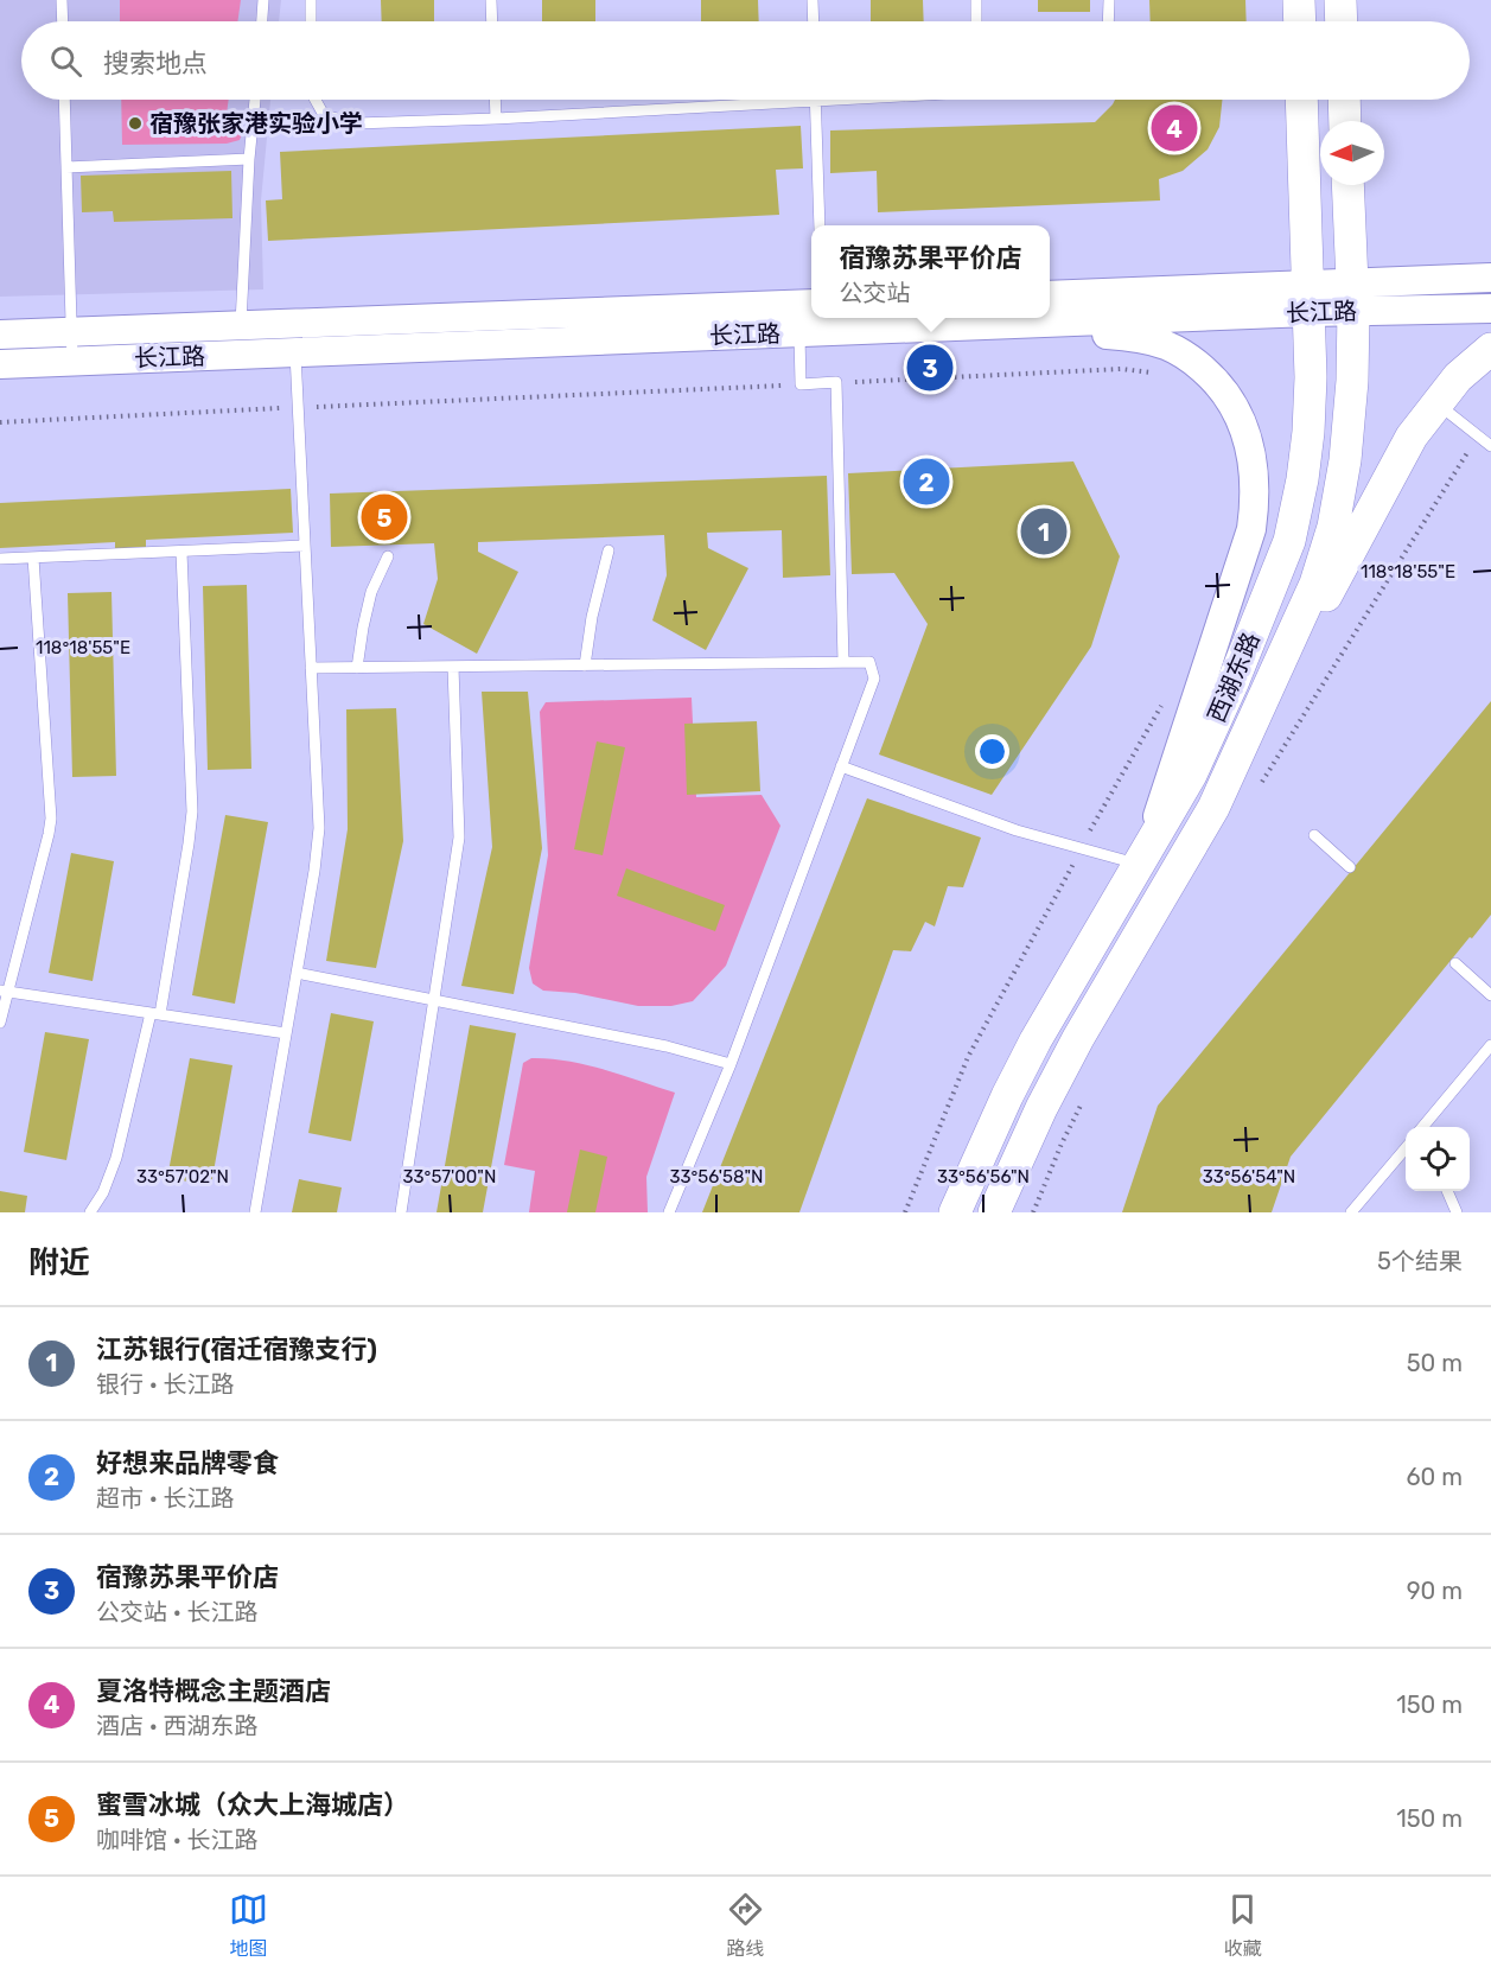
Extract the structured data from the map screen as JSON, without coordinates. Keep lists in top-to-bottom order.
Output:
{
  "streets": {
    "main road": ["西湖东路"],
    "street": ["长江路"]
  },
  "crossings": [
    ["长江路", "西湖东路"]
  ],
  "places": ["宿豫张家港实验小学"],
  "north": "left",
  "page": {
    "search": "搜索地点",
    "pins": [
      "4",
      "3",
      "2",
      "5",
      "1"
    ],
    "popup": ["宿豫苏果平价店", "公交站"],
    "heading": ["附近", "5个结果"],
    "list": [
      {
        "mark": "1",
        "name": "江苏银行(宿迁宿豫支行)",
        "note": "银行 · 长江路",
        "value": "50 m"
      },
      {
        "mark": "2",
        "name": "好想来品牌零食",
        "note": "超市 · 长江路",
        "value": "60 m"
      },
      {
        "mark": "3",
        "name": "宿豫苏果平价店",
        "note": "公交站 · 长江路",
        "value": "90 m"
      },
      {
        "mark": "4",
        "name": "夏洛特概念主题酒店",
        "note": "酒店 · 西湖东路",
        "value": "150 m"
      },
      {
        "mark": "5",
        "name": "蜜雪冰城（众大上海城店）",
        "note": "咖啡馆 · 长江路",
        "value": "150 m"
      }
    ],
    "nav": ["地图", "路线", "收藏"]
  },
  "coordinates": [
    "118°18'55\"E",
    "33°57'02\"N",
    "33°57'00\"N",
    "33°56'58\"N",
    "33°56'56\"N",
    "33°56'54\"N"
  ]
}
